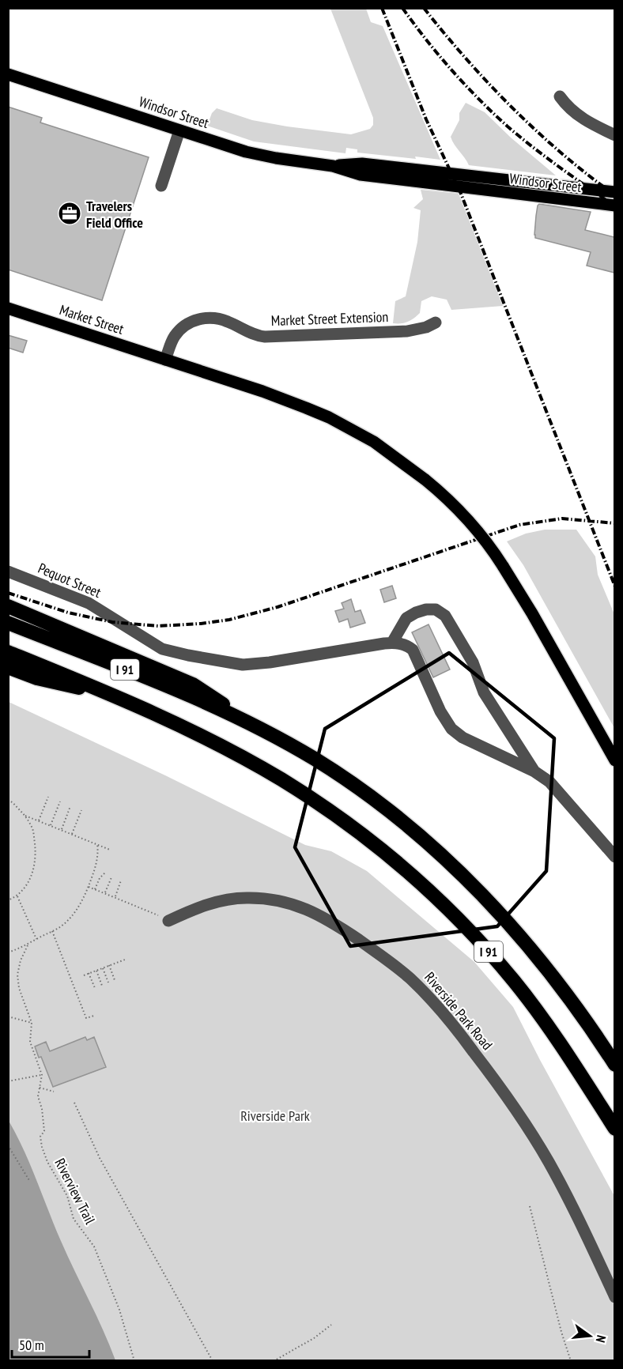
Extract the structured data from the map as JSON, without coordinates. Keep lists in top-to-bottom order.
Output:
{
  "streets": {
    "highway": ["I 91"],
    "main road": ["Windsor Street", "Market Street"],
    "street": ["Market Street Extension", "Pequot Street", "Riverside Park Road"],
    "path": ["Riverview Trail"]
  },
  "crossings": [
    ["Market Street Extension", "Market Street"]
  ],
  "parks": ["Riverside Park"],
  "places": {
    "office": ["Travelers Field Office"]
  },
  "scale_bar": "50 m",
  "north": "right"
}
